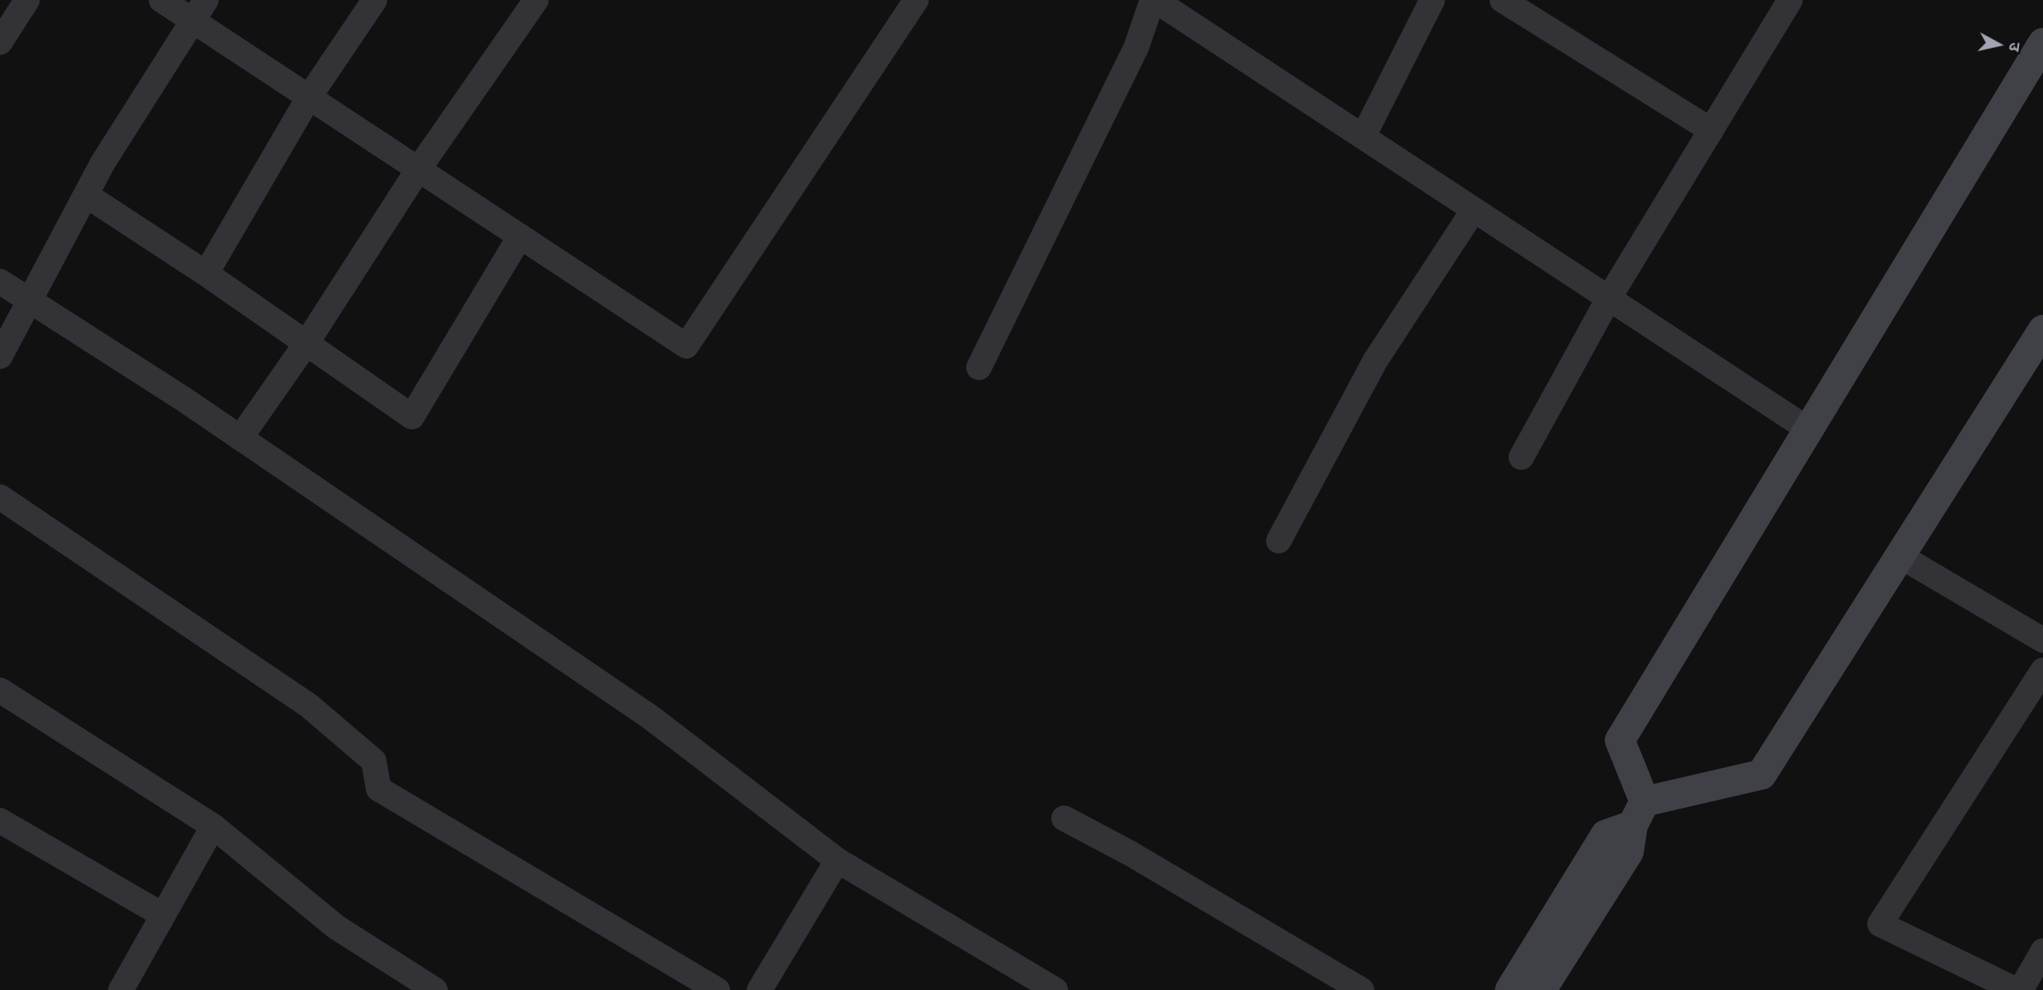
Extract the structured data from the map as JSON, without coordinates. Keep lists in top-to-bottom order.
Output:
{
  "north": "right"
}
